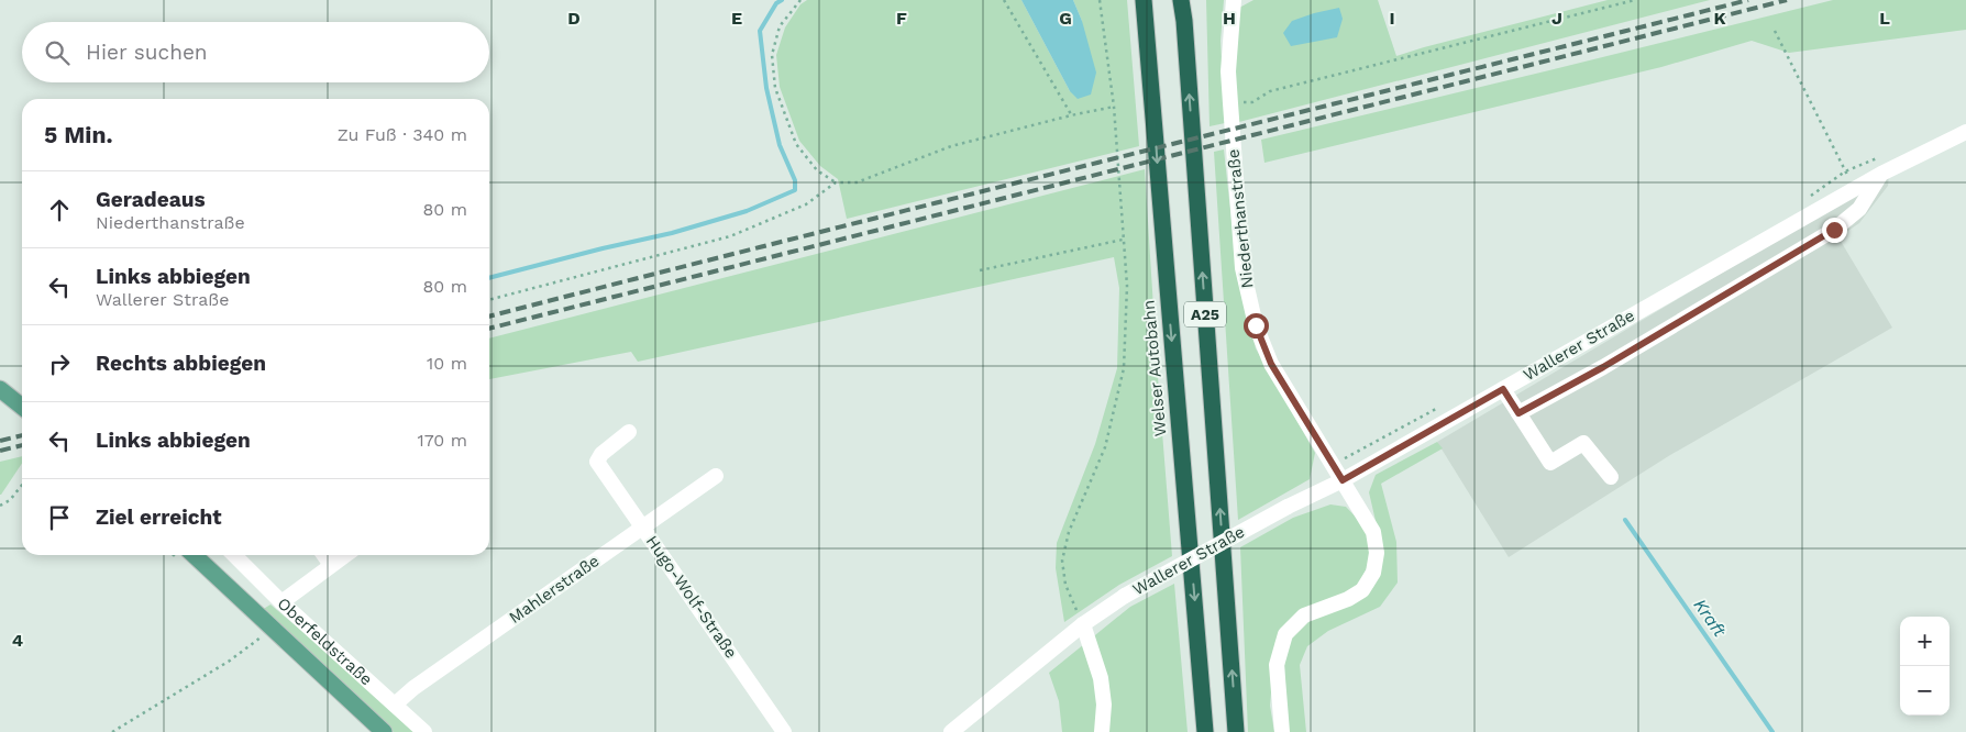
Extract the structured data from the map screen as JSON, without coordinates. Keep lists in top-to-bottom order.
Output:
{
  "streets": {
    "highway": ["A25", "Welser Autobahn"],
    "main road": ["Oberfeldstraße"],
    "street": [
      "Niederthanstraße",
      "Wallerer Straße",
      "Mahlerstraße",
      "Hugo-Wolf-Straße"
    ]
  },
  "crossings": [
    ["Niederthanstraße", "Wallerer Straße"],
    ["Mahlerstraße", "Hugo-Wolf-Straße"],
    ["Mahlerstraße", "Oberfeldstraße"]
  ],
  "water": ["Kraft"],
  "page": {
    "search": "Hier suchen",
    "heading": ["5 Min.", "Zu Fuß · 340 m"],
    "list": [
      ["Geradeaus", "Niederthanstraße", "80 m"],
      ["Links abbiegen", "Wallerer Straße", "80 m"],
      ["Rechts abbiegen", "10 m"],
      ["Links abbiegen", "170 m"],
      "Ziel erreicht"
    ],
    "map_buttons": ["+", "−"]
  },
  "grid": {
    "columns": [
      "D",
      "E",
      "F",
      "G",
      "H",
      "I",
      "J",
      "K",
      "L"
    ],
    "rows": ["4"]
  }
}
